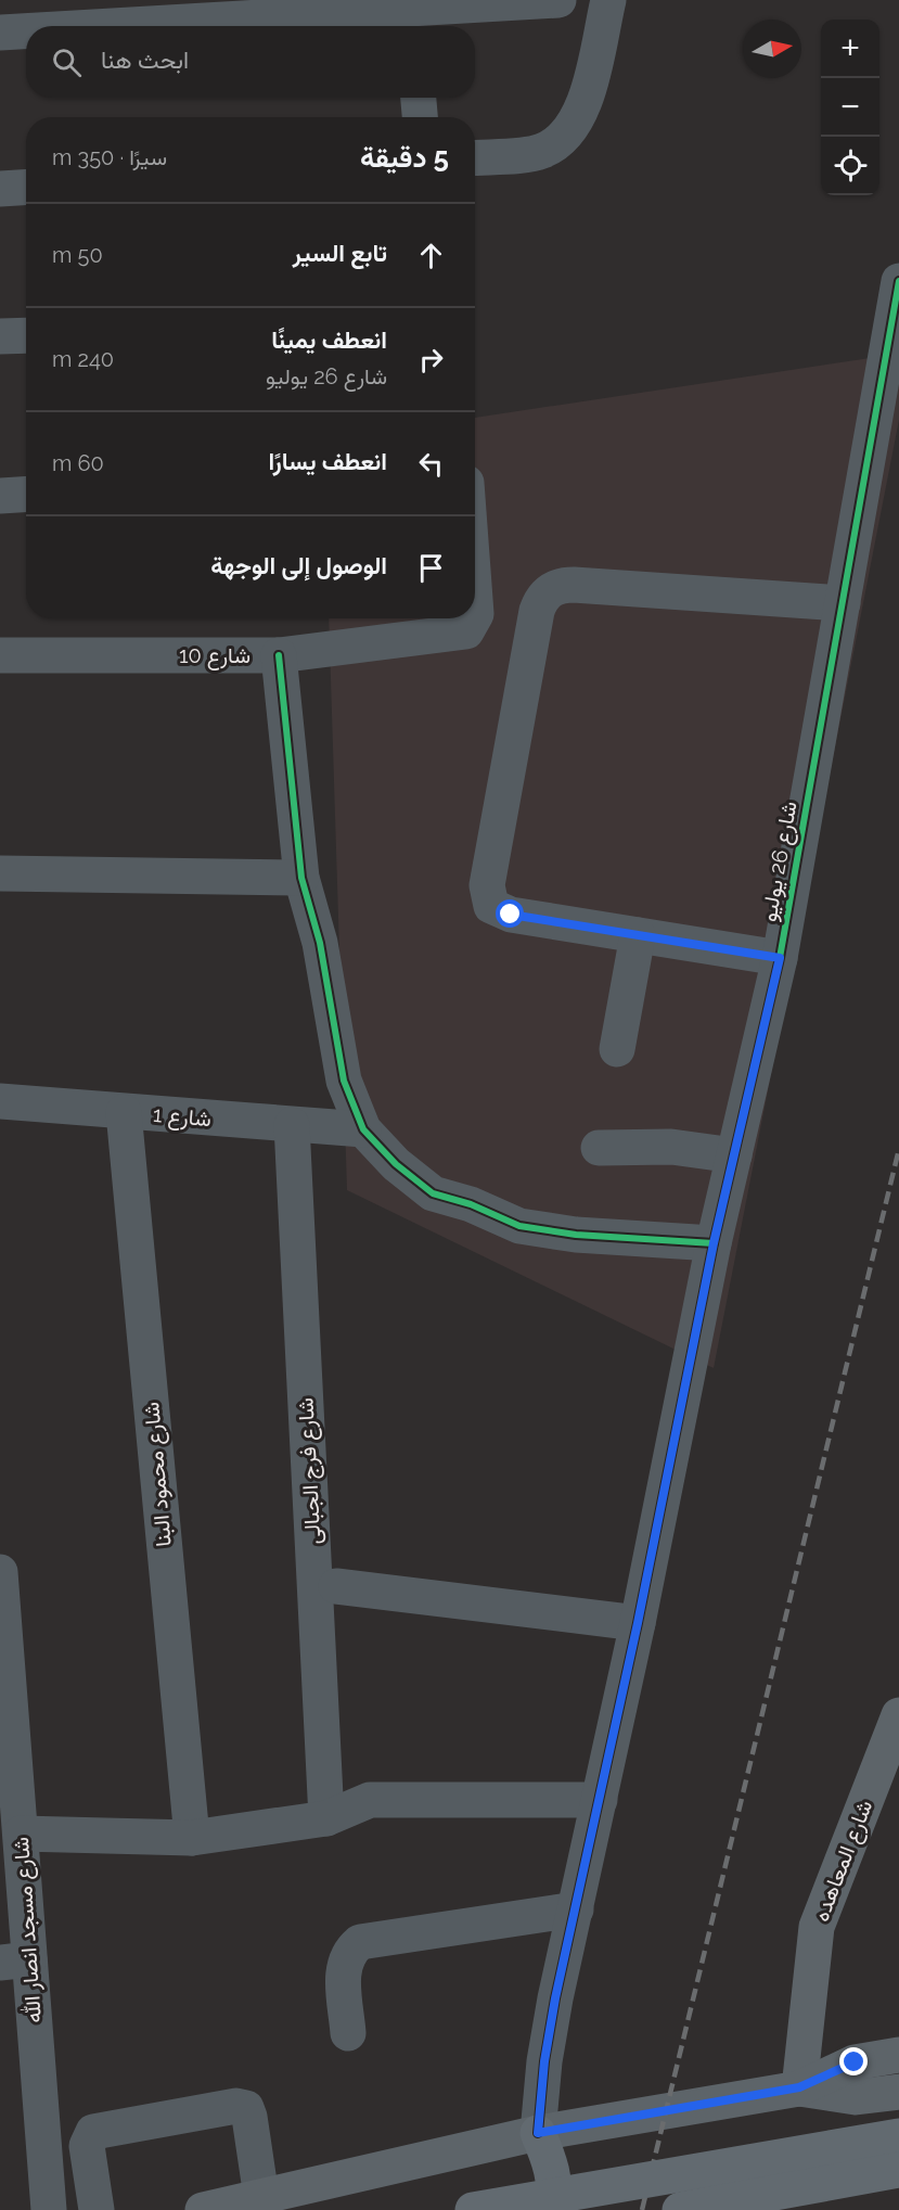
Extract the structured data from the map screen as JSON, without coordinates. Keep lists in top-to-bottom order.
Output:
{
  "streets": {
    "main road": ["شارع المعاهده"],
    "street": [
      "شارع 10",
      "شارع 26 يوليو",
      "شارع 1",
      "شارع فرج الجبالى",
      "شارع محمود البنا",
      "شارع مسجد انصار الله"
    ]
  },
  "crossings": [
    ["شارع 1", "شارع فرج الجبالى"],
    ["شارع 1", "شارع محمود البنا"]
  ],
  "north": "right",
  "page": {
    "map_buttons": ["+", "−"],
    "search": "ابحث هنا",
    "heading": ["5 دقيقة", "سيرًا · 350 m"],
    "list": [
      ["تابع السير", "50 m"],
      ["انعطف يمينًا", "شارع 26 يوليو", "240 m"],
      ["انعطف يسارًا", "60 m"],
      "الوصول إلى الوجهة"
    ]
  }
}
